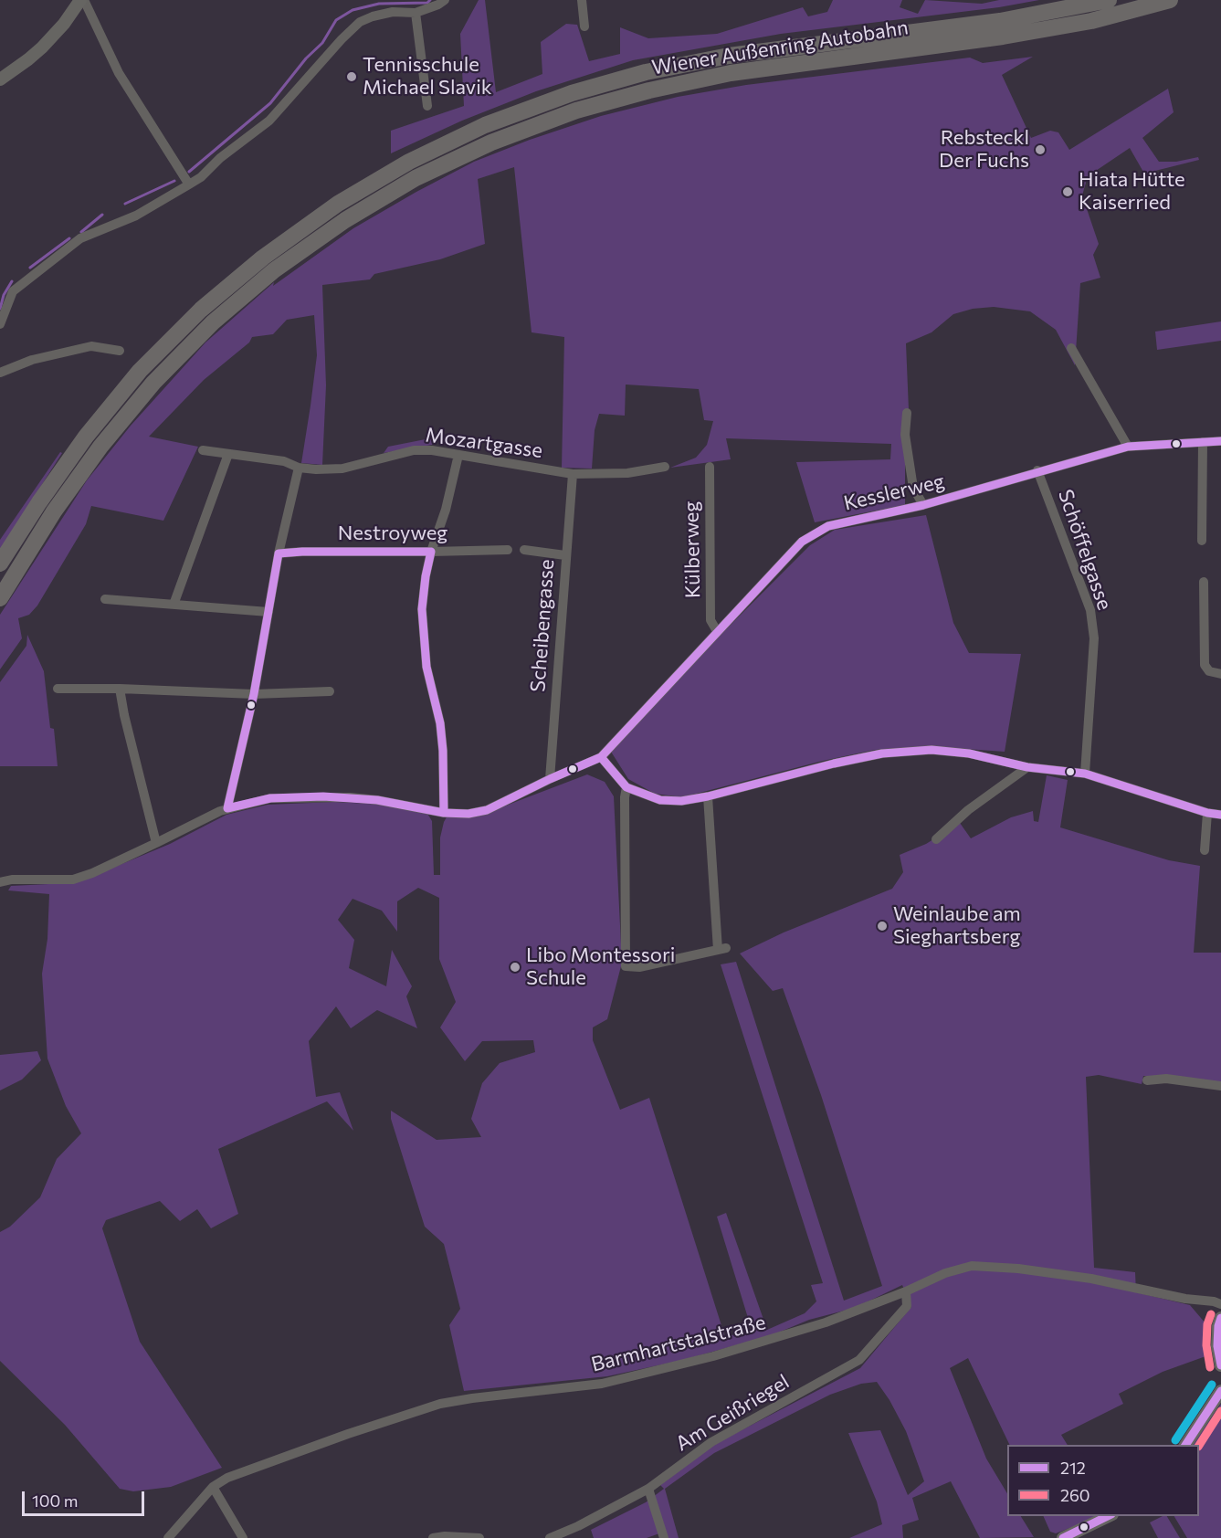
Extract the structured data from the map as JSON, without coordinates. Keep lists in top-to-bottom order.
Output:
{
  "streets": {
    "highway": ["Wiener Außenring Autobahn"],
    "street": [
      "Mozartgasse",
      "Kesslerweg",
      "Nestroyweg",
      "Külberweg",
      "Schöffelgasse",
      "Scheibengasse",
      "Barmhartstalstraße",
      "Am Geißriegel"
    ]
  },
  "crossings": [
    ["Mozartgasse", "Scheibengasse"],
    ["Kesslerweg", "Külberweg"],
    ["Kesslerweg", "Schöffelgasse"],
    ["Barmhartstalstraße", "Am Geißriegel"]
  ],
  "places": [
    "Tennisschule Michael Slavik",
    "Rebsteckl Der Fuchs",
    "Hiata Hütte Kaiserried",
    "Weinlaube am Sieghartsberg",
    "Libo Montessori Schule"
  ],
  "lines": ["transit line 212", "transit line 260"],
  "legend": ["212", "260"],
  "scale_bar": "100 m"
}
